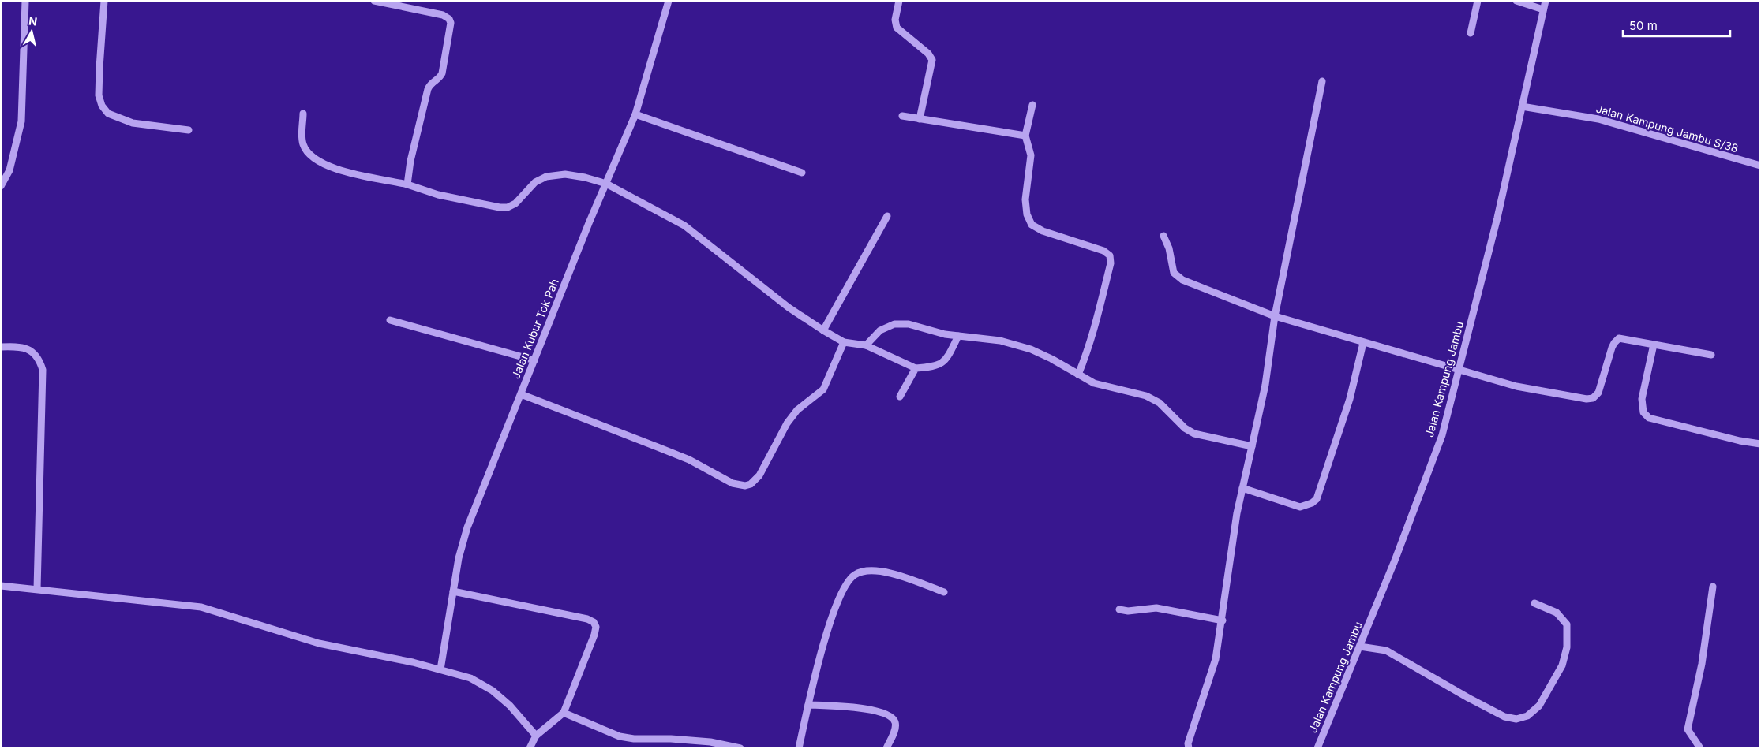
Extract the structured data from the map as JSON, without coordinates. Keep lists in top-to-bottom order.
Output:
{
  "streets": {
    "street": ["Jalan Kampung Jambu S/38", "Jalan Kubur Tok Pah", "Jalan Kampung Jambu"]
  },
  "crossings": [
    ["Jalan Kampung Jambu S/38", "Jalan Kampung Jambu"]
  ],
  "scale_bar": "50 m",
  "north": "top"
}
